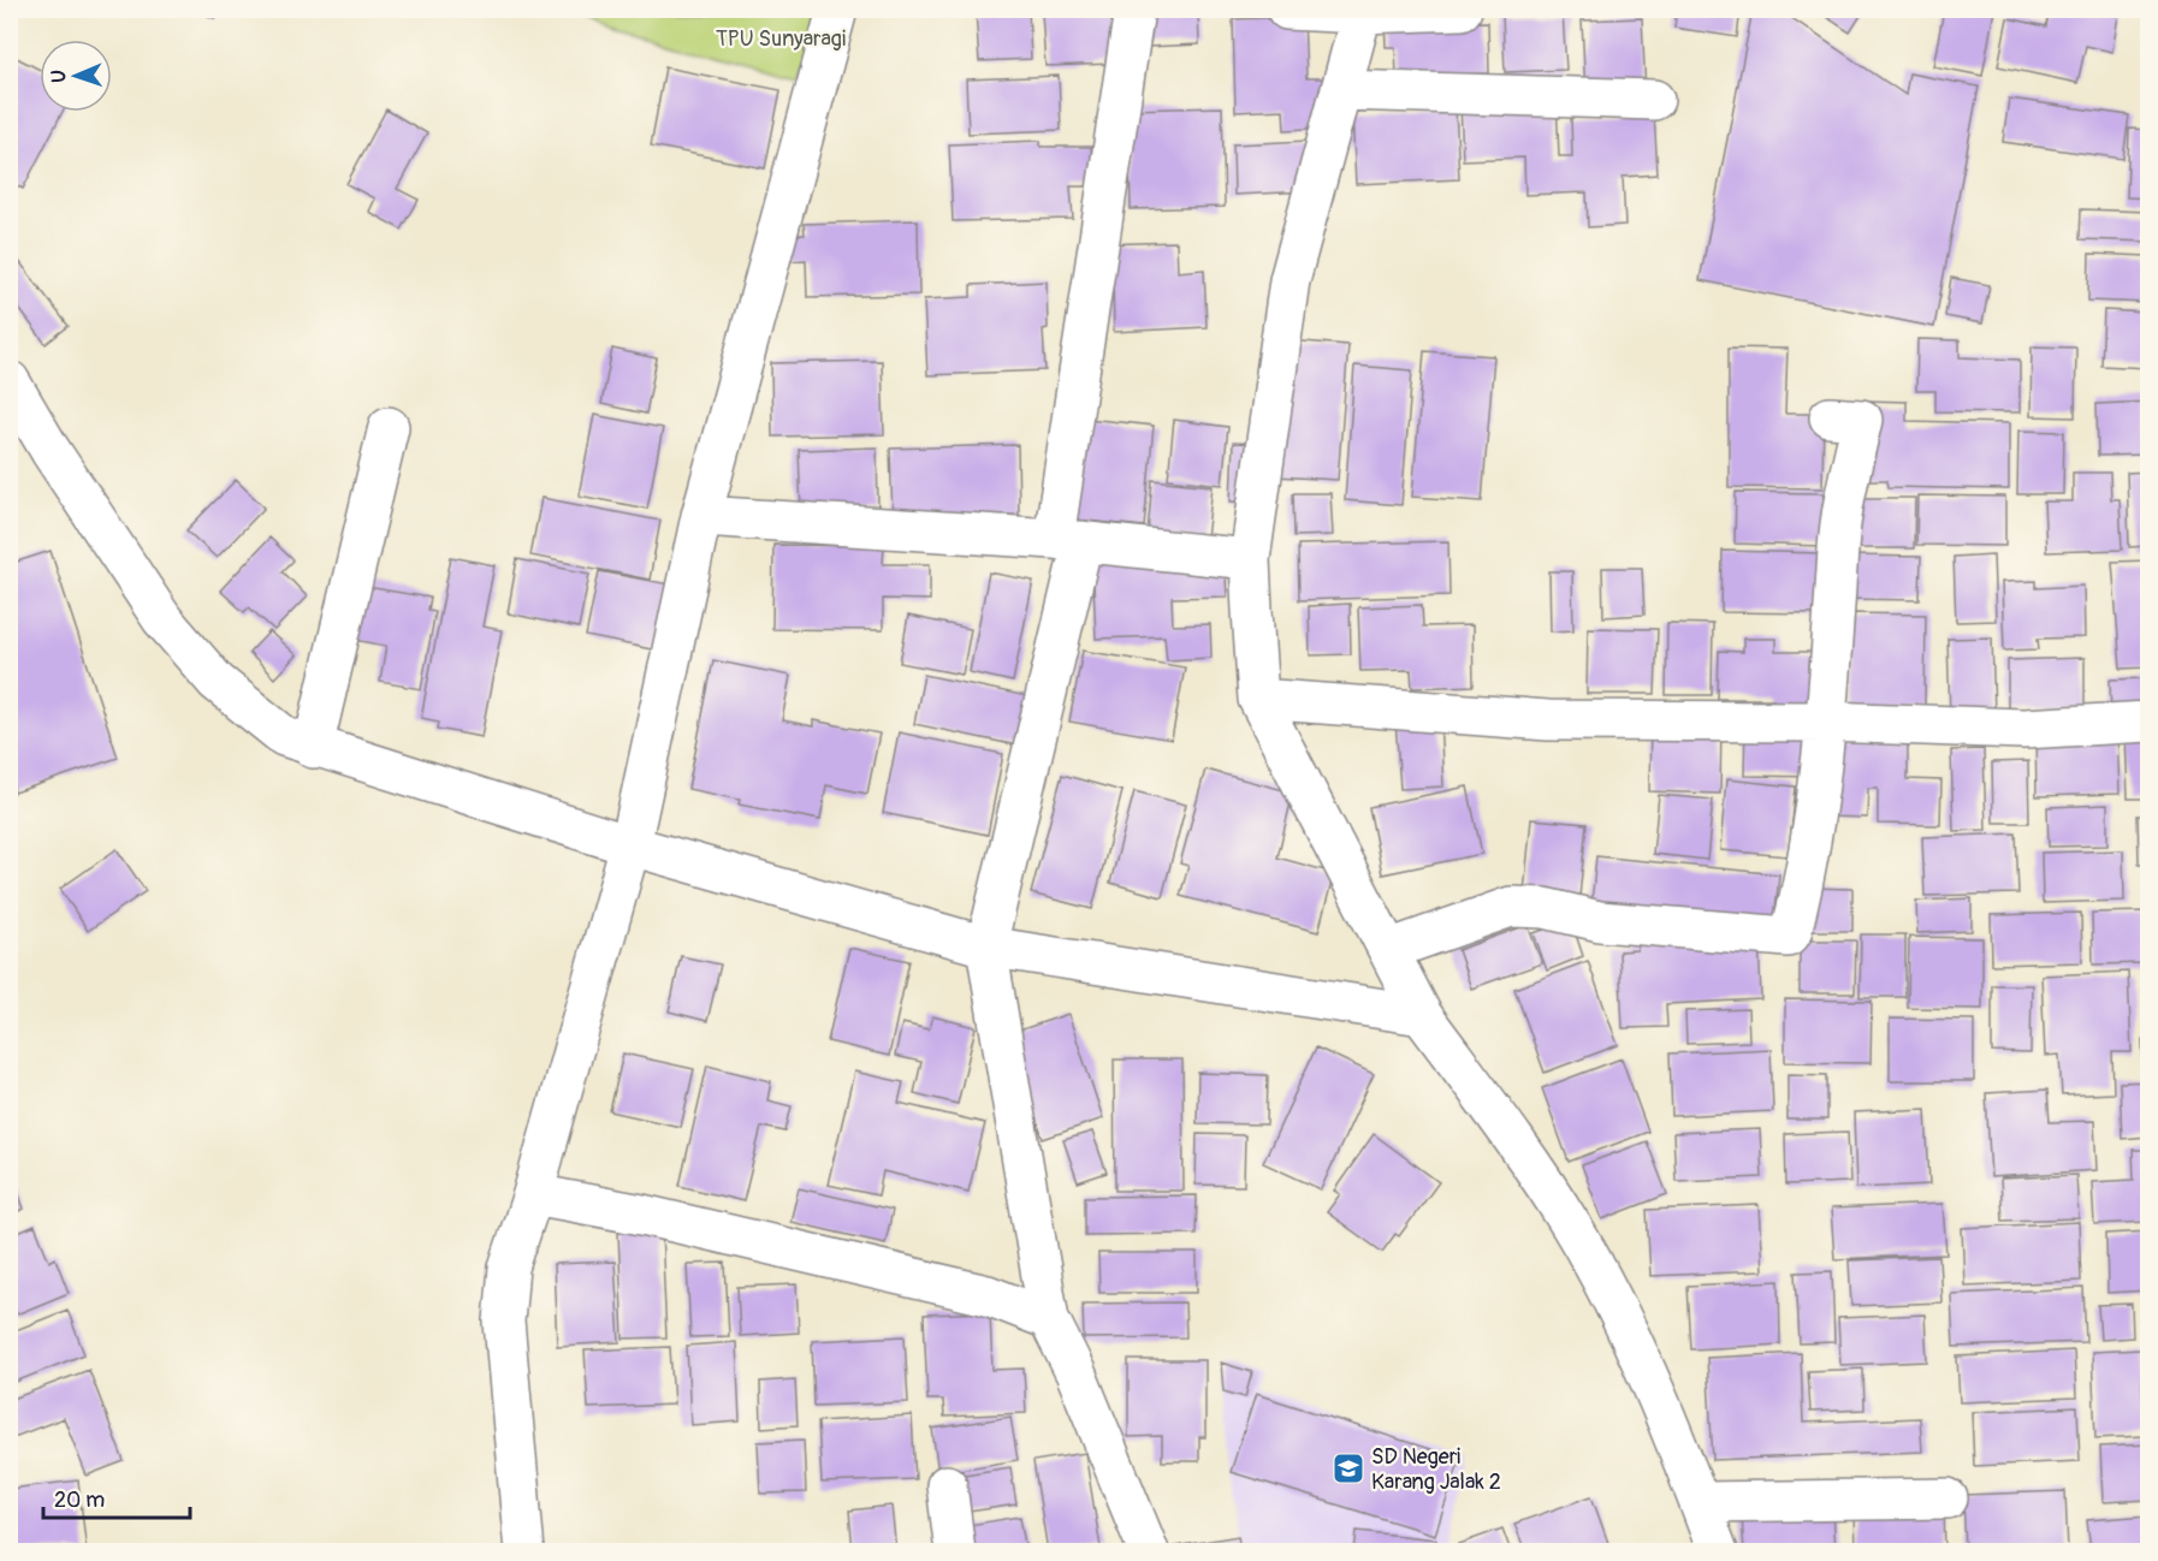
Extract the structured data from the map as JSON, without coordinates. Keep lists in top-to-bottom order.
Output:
{
  "parks": ["TPU Sunyaragi"],
  "places": {
    "school or university": ["SD Negeri Karang Jalak 2"]
  },
  "scale_bar": "20 m",
  "north": "left"
}
